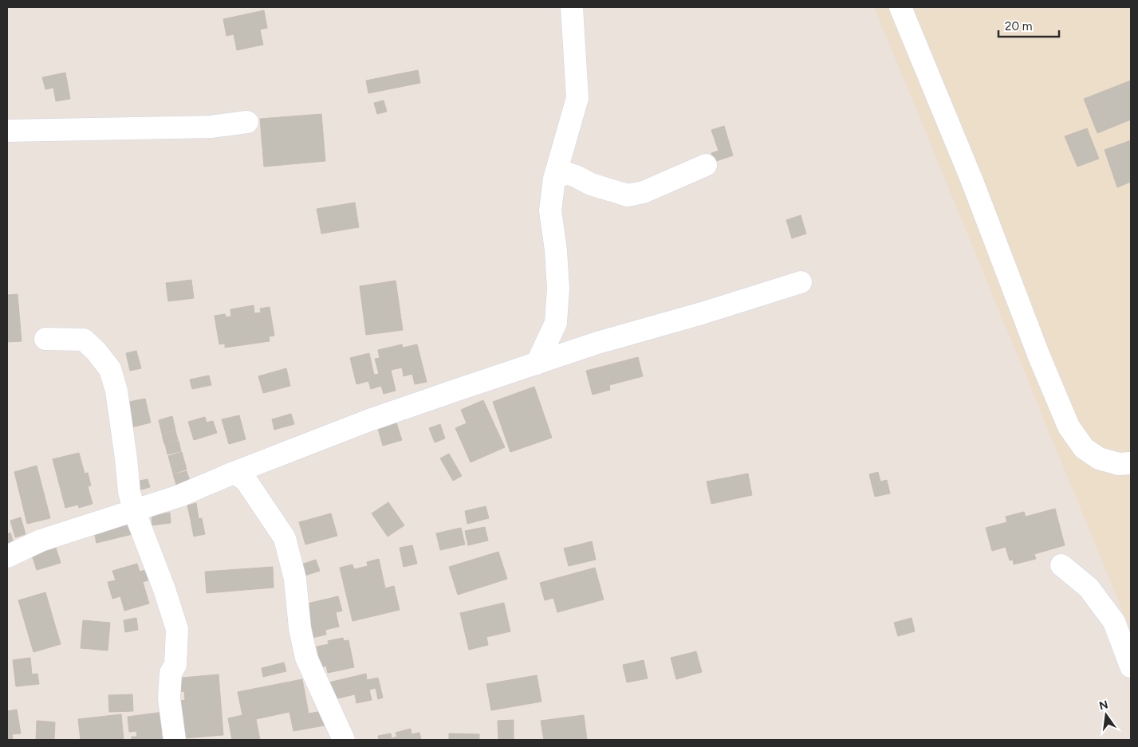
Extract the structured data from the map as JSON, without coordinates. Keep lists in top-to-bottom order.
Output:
{
  "scale_bar": "20 m",
  "north": "top"
}
